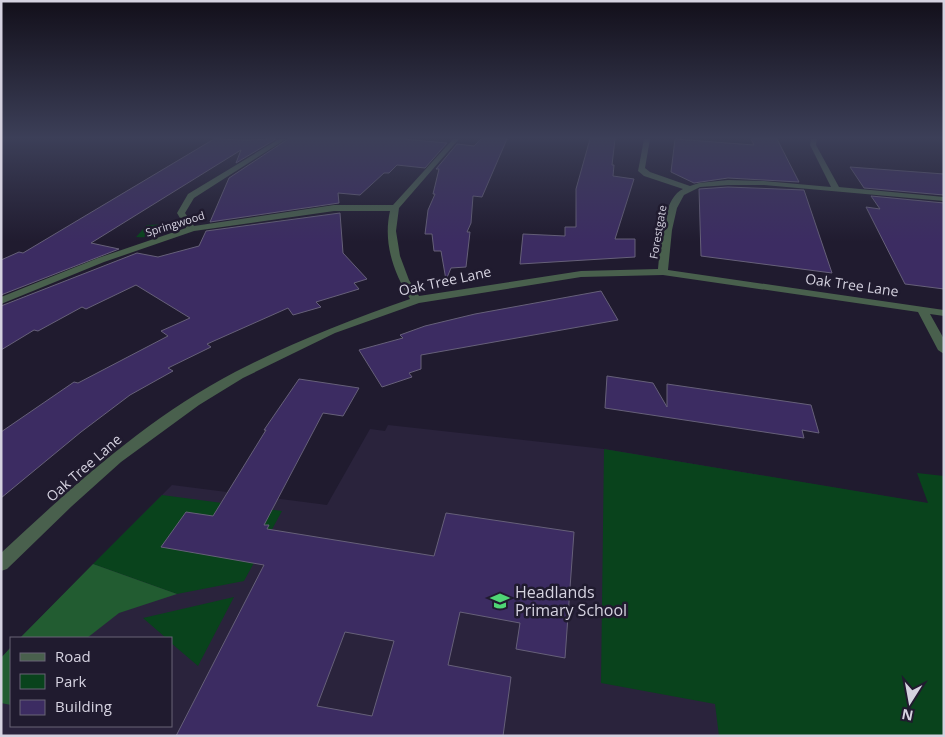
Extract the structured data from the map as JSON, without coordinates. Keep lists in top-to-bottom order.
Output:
{
  "streets": {
    "street": ["Springwood", "Forestgate", "Oak Tree Lane"]
  },
  "crossings": [
    ["Forestgate", "Oak Tree Lane"]
  ],
  "places": {
    "school or university": ["Headlands Primary School"]
  },
  "legend": ["Road", "Park", "Building"],
  "north": "bottom"
}
